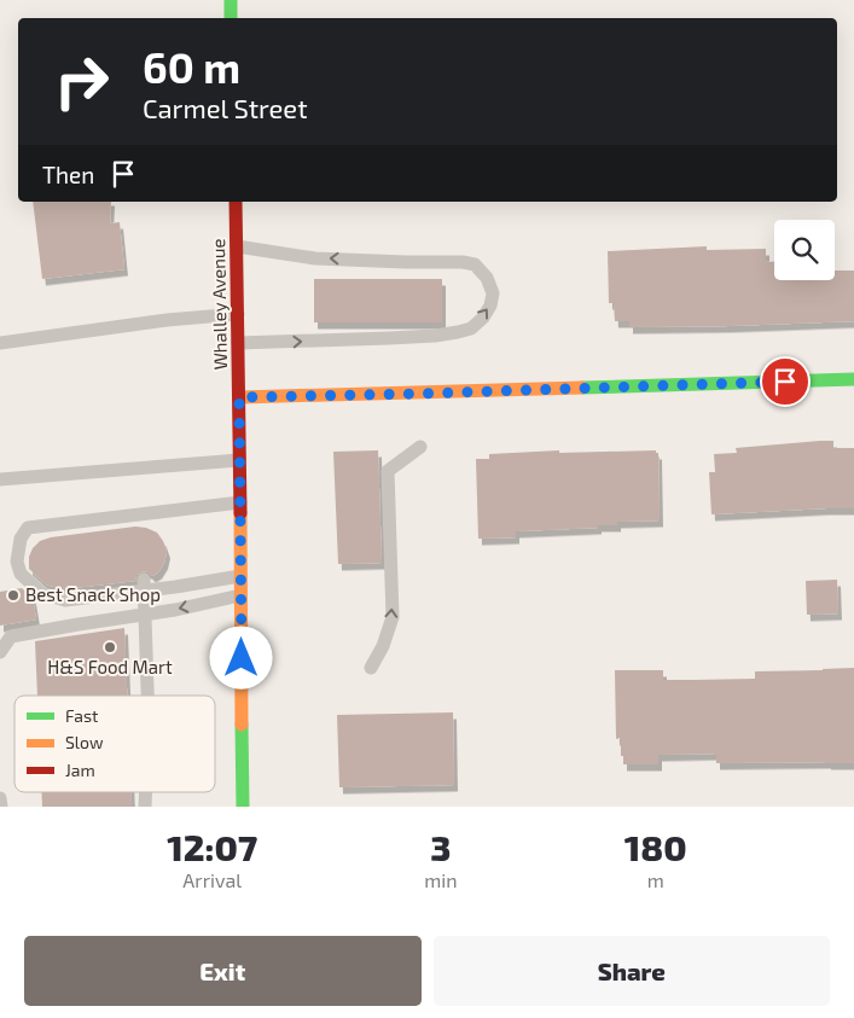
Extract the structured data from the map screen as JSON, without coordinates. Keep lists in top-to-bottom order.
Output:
{
  "streets": {
    "main road": ["Whalley Avenue"]
  },
  "places": ["Best Snack Shop", "H&S Food Mart"],
  "legend": ["Fast", "Slow", "Jam"],
  "page": {
    "turn": ["60 m", "Carmel Street"],
    "then": "Then",
    "eta": [
      "12:07",
      "Arrival",
      "3",
      "min",
      "180",
      "m"
    ],
    "buttons": ["Exit", "Share"]
  }
}
